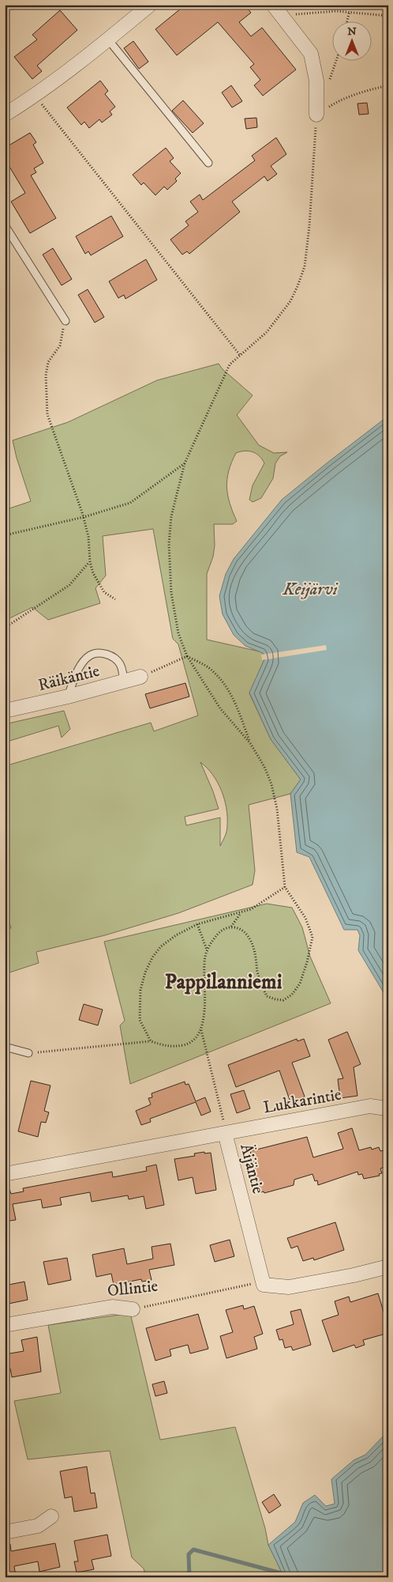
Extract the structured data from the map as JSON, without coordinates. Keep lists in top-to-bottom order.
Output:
{
  "streets": {
    "street": [
      "Räikäntie",
      "Lukkarintie",
      "Äijäntie",
      "Ollintie"
    ]
  },
  "crossings": [
    ["Lukkarintie", "Äijäntie"],
    ["Äijäntie", "Ollintie"]
  ],
  "districts": ["Pappilanniemi"],
  "water": ["Keijärvi"],
  "north": "top"
}
